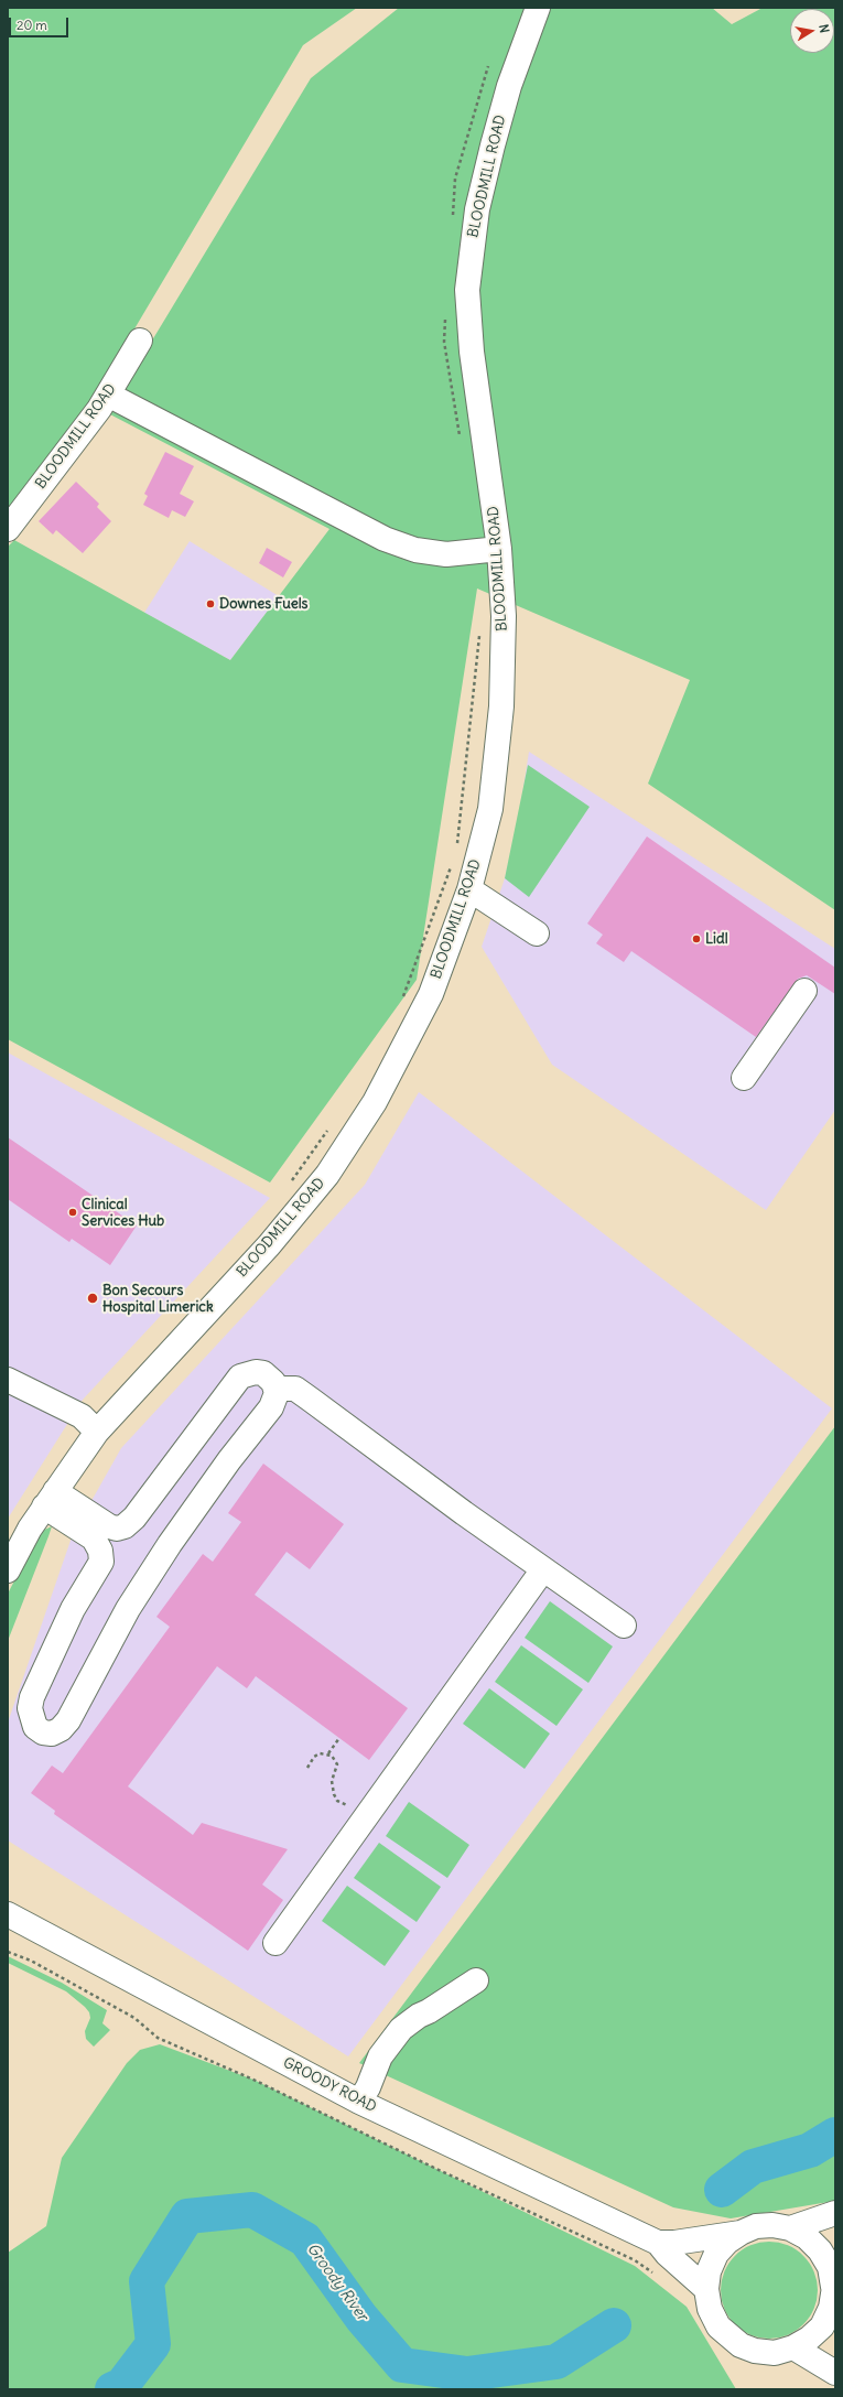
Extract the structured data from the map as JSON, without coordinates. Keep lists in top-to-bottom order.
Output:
{
  "streets": {
    "street": ["BLOODMILL ROAD", "GROODY ROAD"]
  },
  "water": ["Groody River"],
  "places": [
    "Downes Fuels",
    "Lidl",
    "Clinical Services Hub",
    "Bon Secours Hospital Limerick"
  ],
  "scale_bar": "20 m",
  "north": "right"
}
